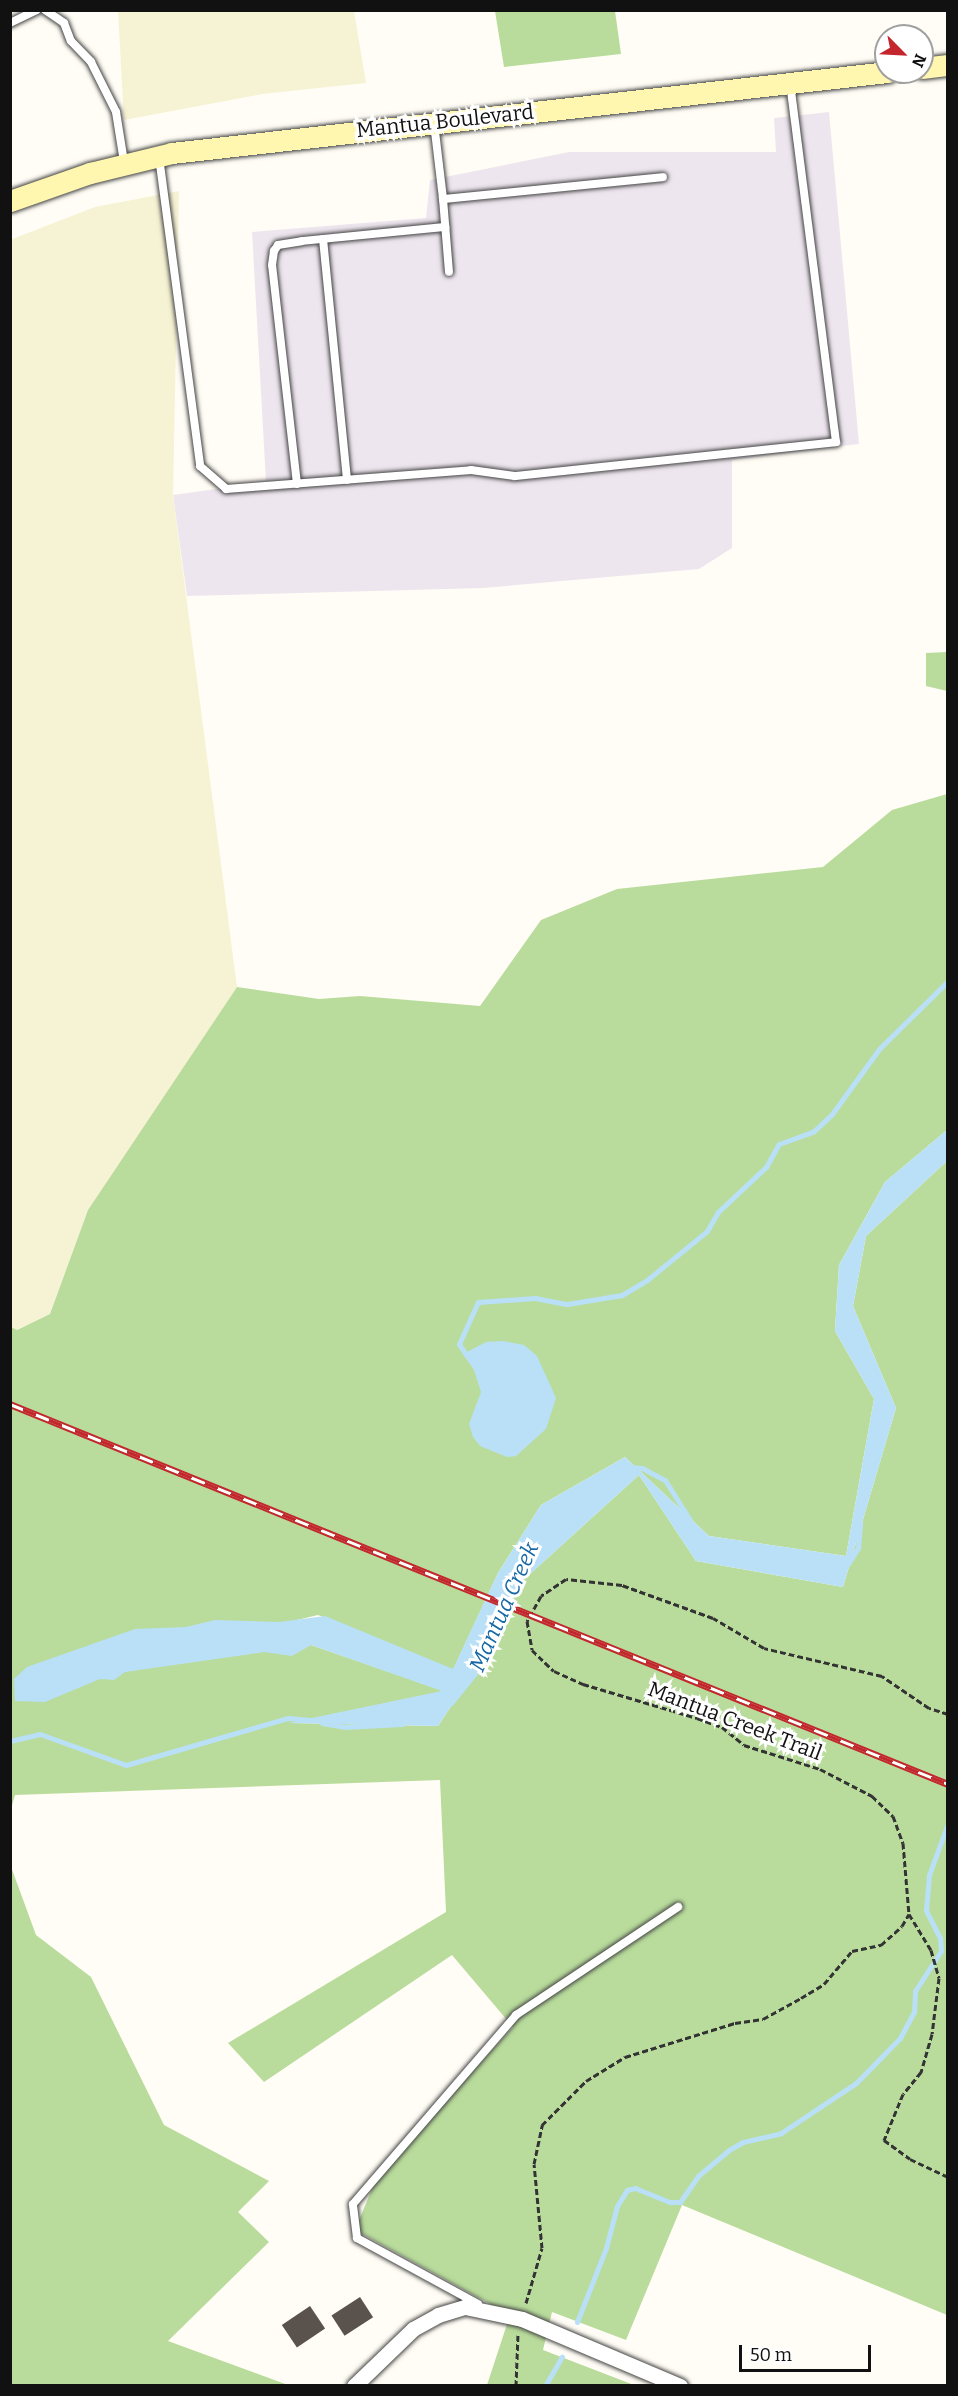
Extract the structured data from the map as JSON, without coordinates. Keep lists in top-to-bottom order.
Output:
{
  "streets": {
    "main road": ["Mantua Boulevard"],
    "path": ["Mantua Creek Trail"]
  },
  "water": ["Mantua Creek"],
  "scale_bar": "50 m",
  "north": "bottom right"
}
